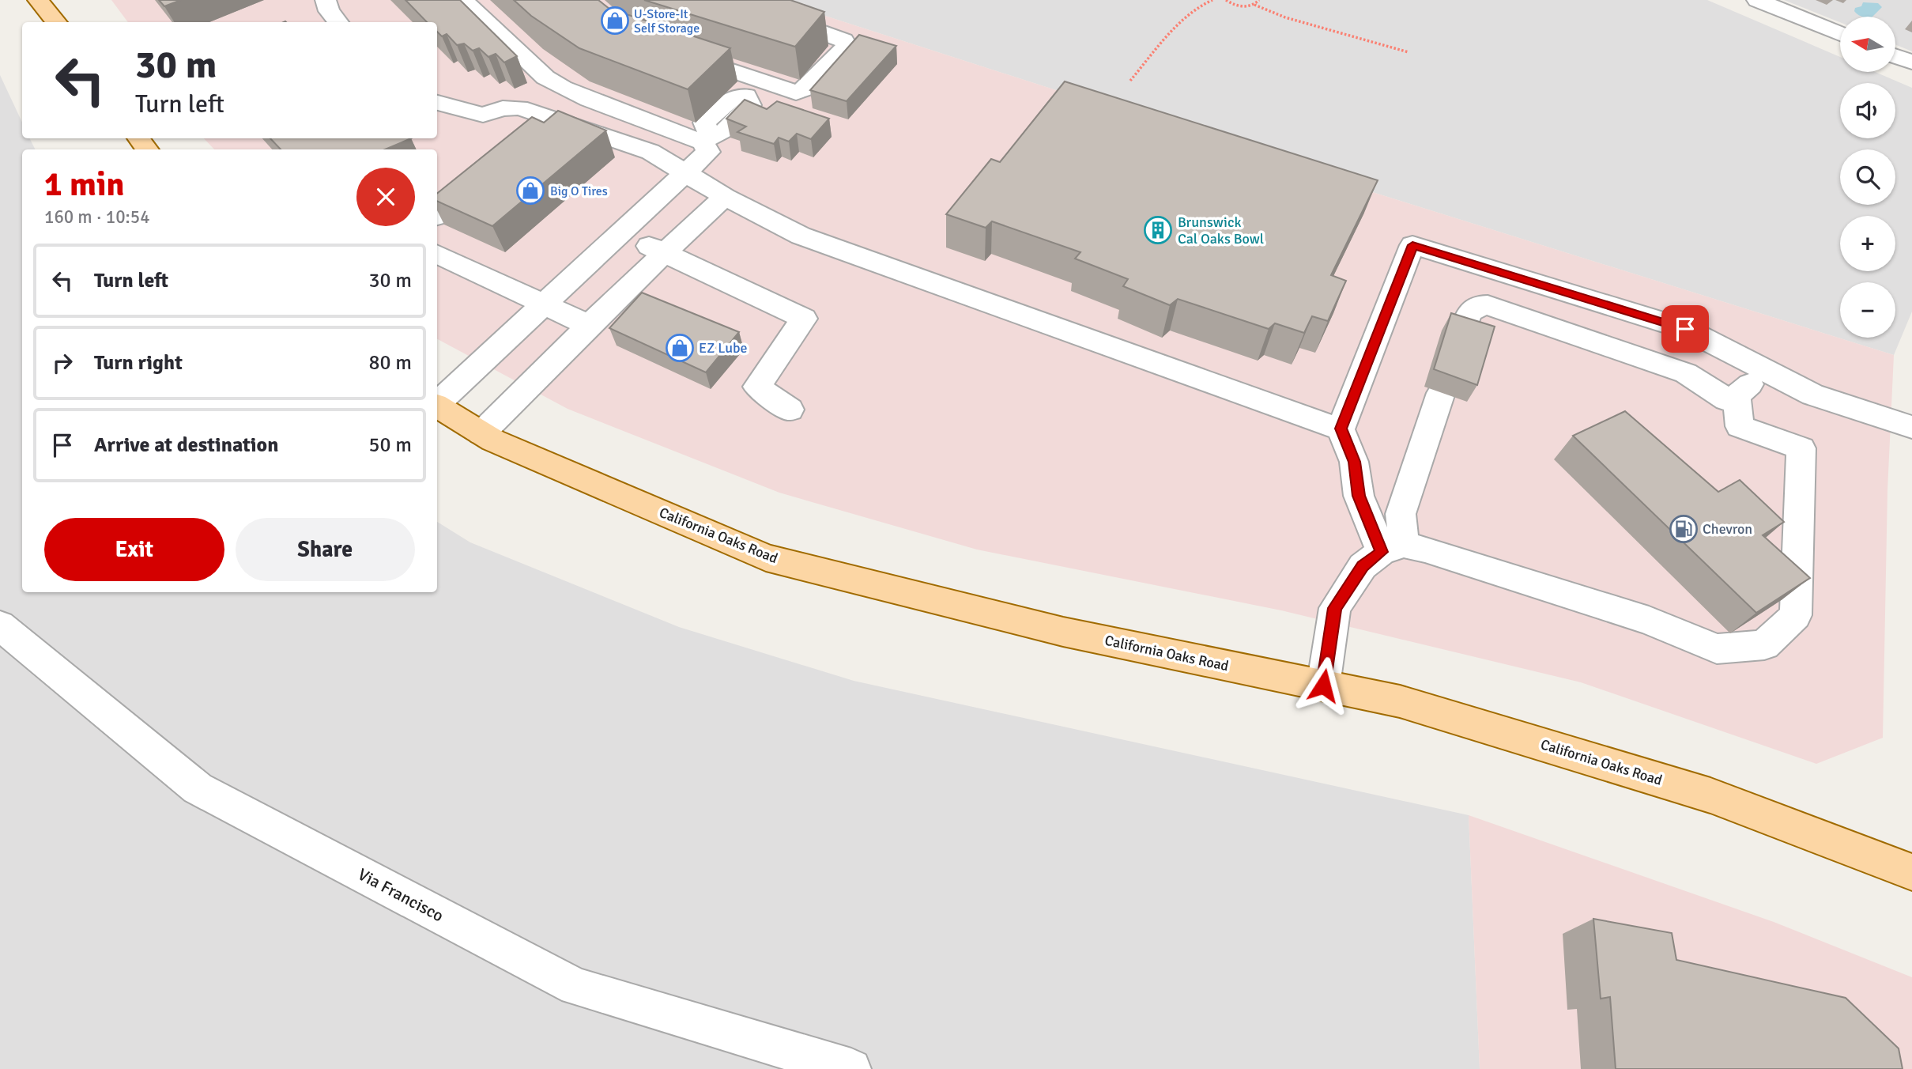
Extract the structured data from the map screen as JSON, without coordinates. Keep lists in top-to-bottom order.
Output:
{
  "streets": {
    "main road": ["California Oaks Road"],
    "street": ["Via Francisco"]
  },
  "places": {
    "shop": ["U-Store-It Self Storage", "Big O Tires", "EZ Lube"],
    "building": ["Brunswick Cal Oaks Bowl"],
    "fuel station": ["Chevron"]
  },
  "north": "left",
  "page": {
    "map_buttons": ["+", "−"],
    "turn": ["30 m", "Turn left"],
    "heading": ["1 min", "160 m · 10:54"],
    "list": [
      {
        "name": "Turn left",
        "value": "30 m"
      },
      {
        "name": "Turn right",
        "value": "80 m"
      },
      {
        "name": "Arrive at destination",
        "value": "50 m"
      }
    ],
    "buttons": ["Exit", "Share"]
  }
}
